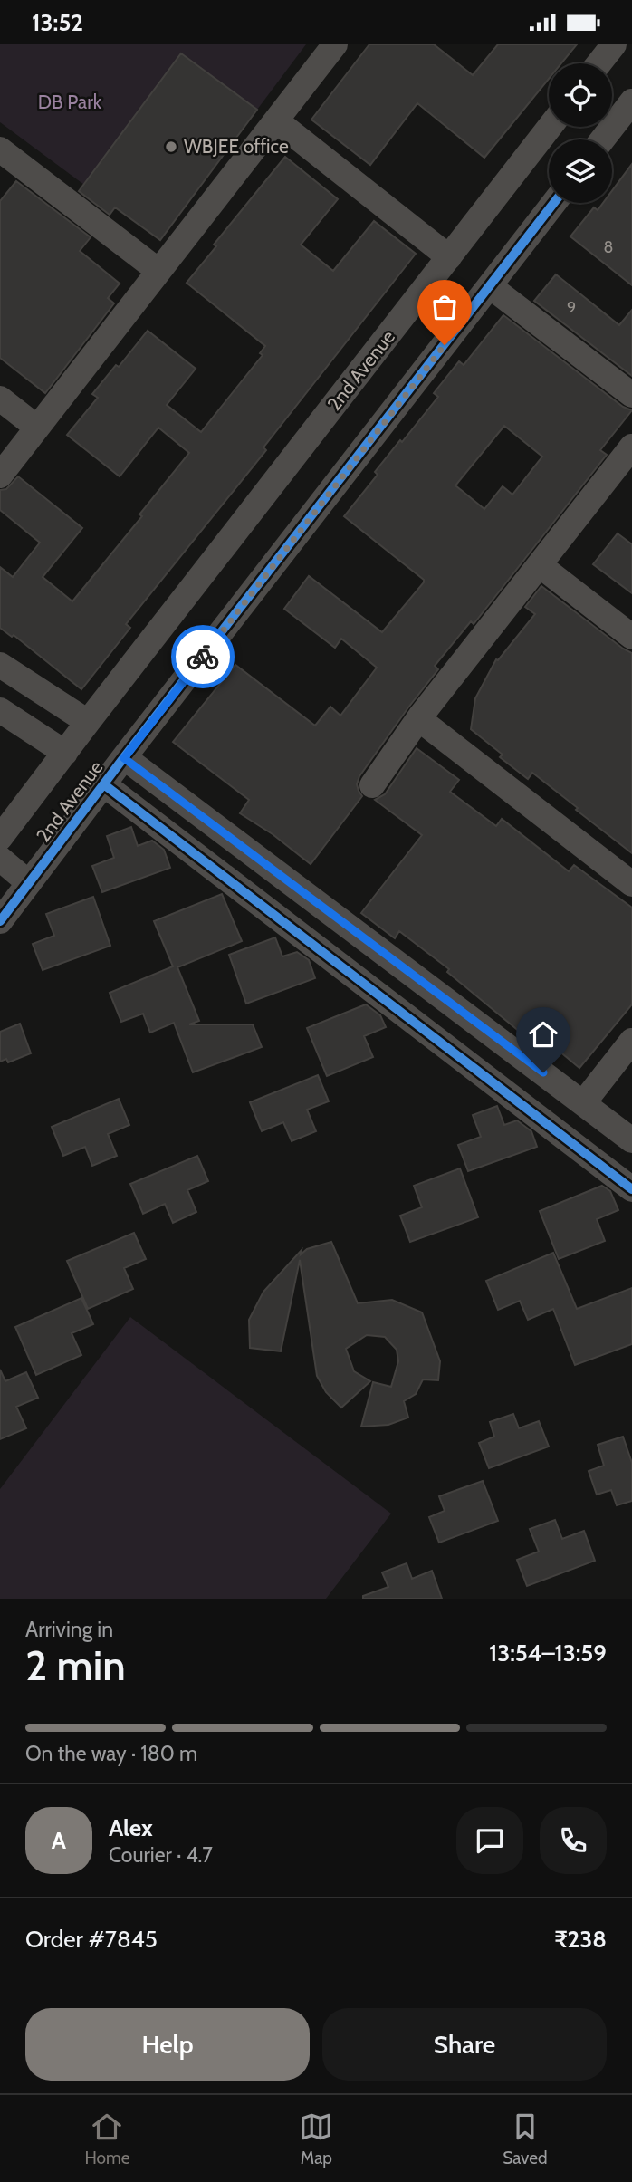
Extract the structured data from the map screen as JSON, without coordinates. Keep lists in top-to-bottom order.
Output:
{
  "streets": {
    "street": ["2nd Avenue"]
  },
  "parks": ["DB Park"],
  "places": ["WBJEE office"],
  "house_numbers": ["8", "9"],
  "page": {
    "status": "13:52",
    "heading": ["2 min", "Arriving in", "13:54–13:59"],
    "panel": [
      "Alex",
      "Courier · 4.7",
      "Order #7845",
      "₹238"
    ],
    "bar": "On the way · 180 m",
    "round": "A",
    "buttons": ["Help", "Share"],
    "tabs": ["Home", "Map", "Saved"]
  }
}
